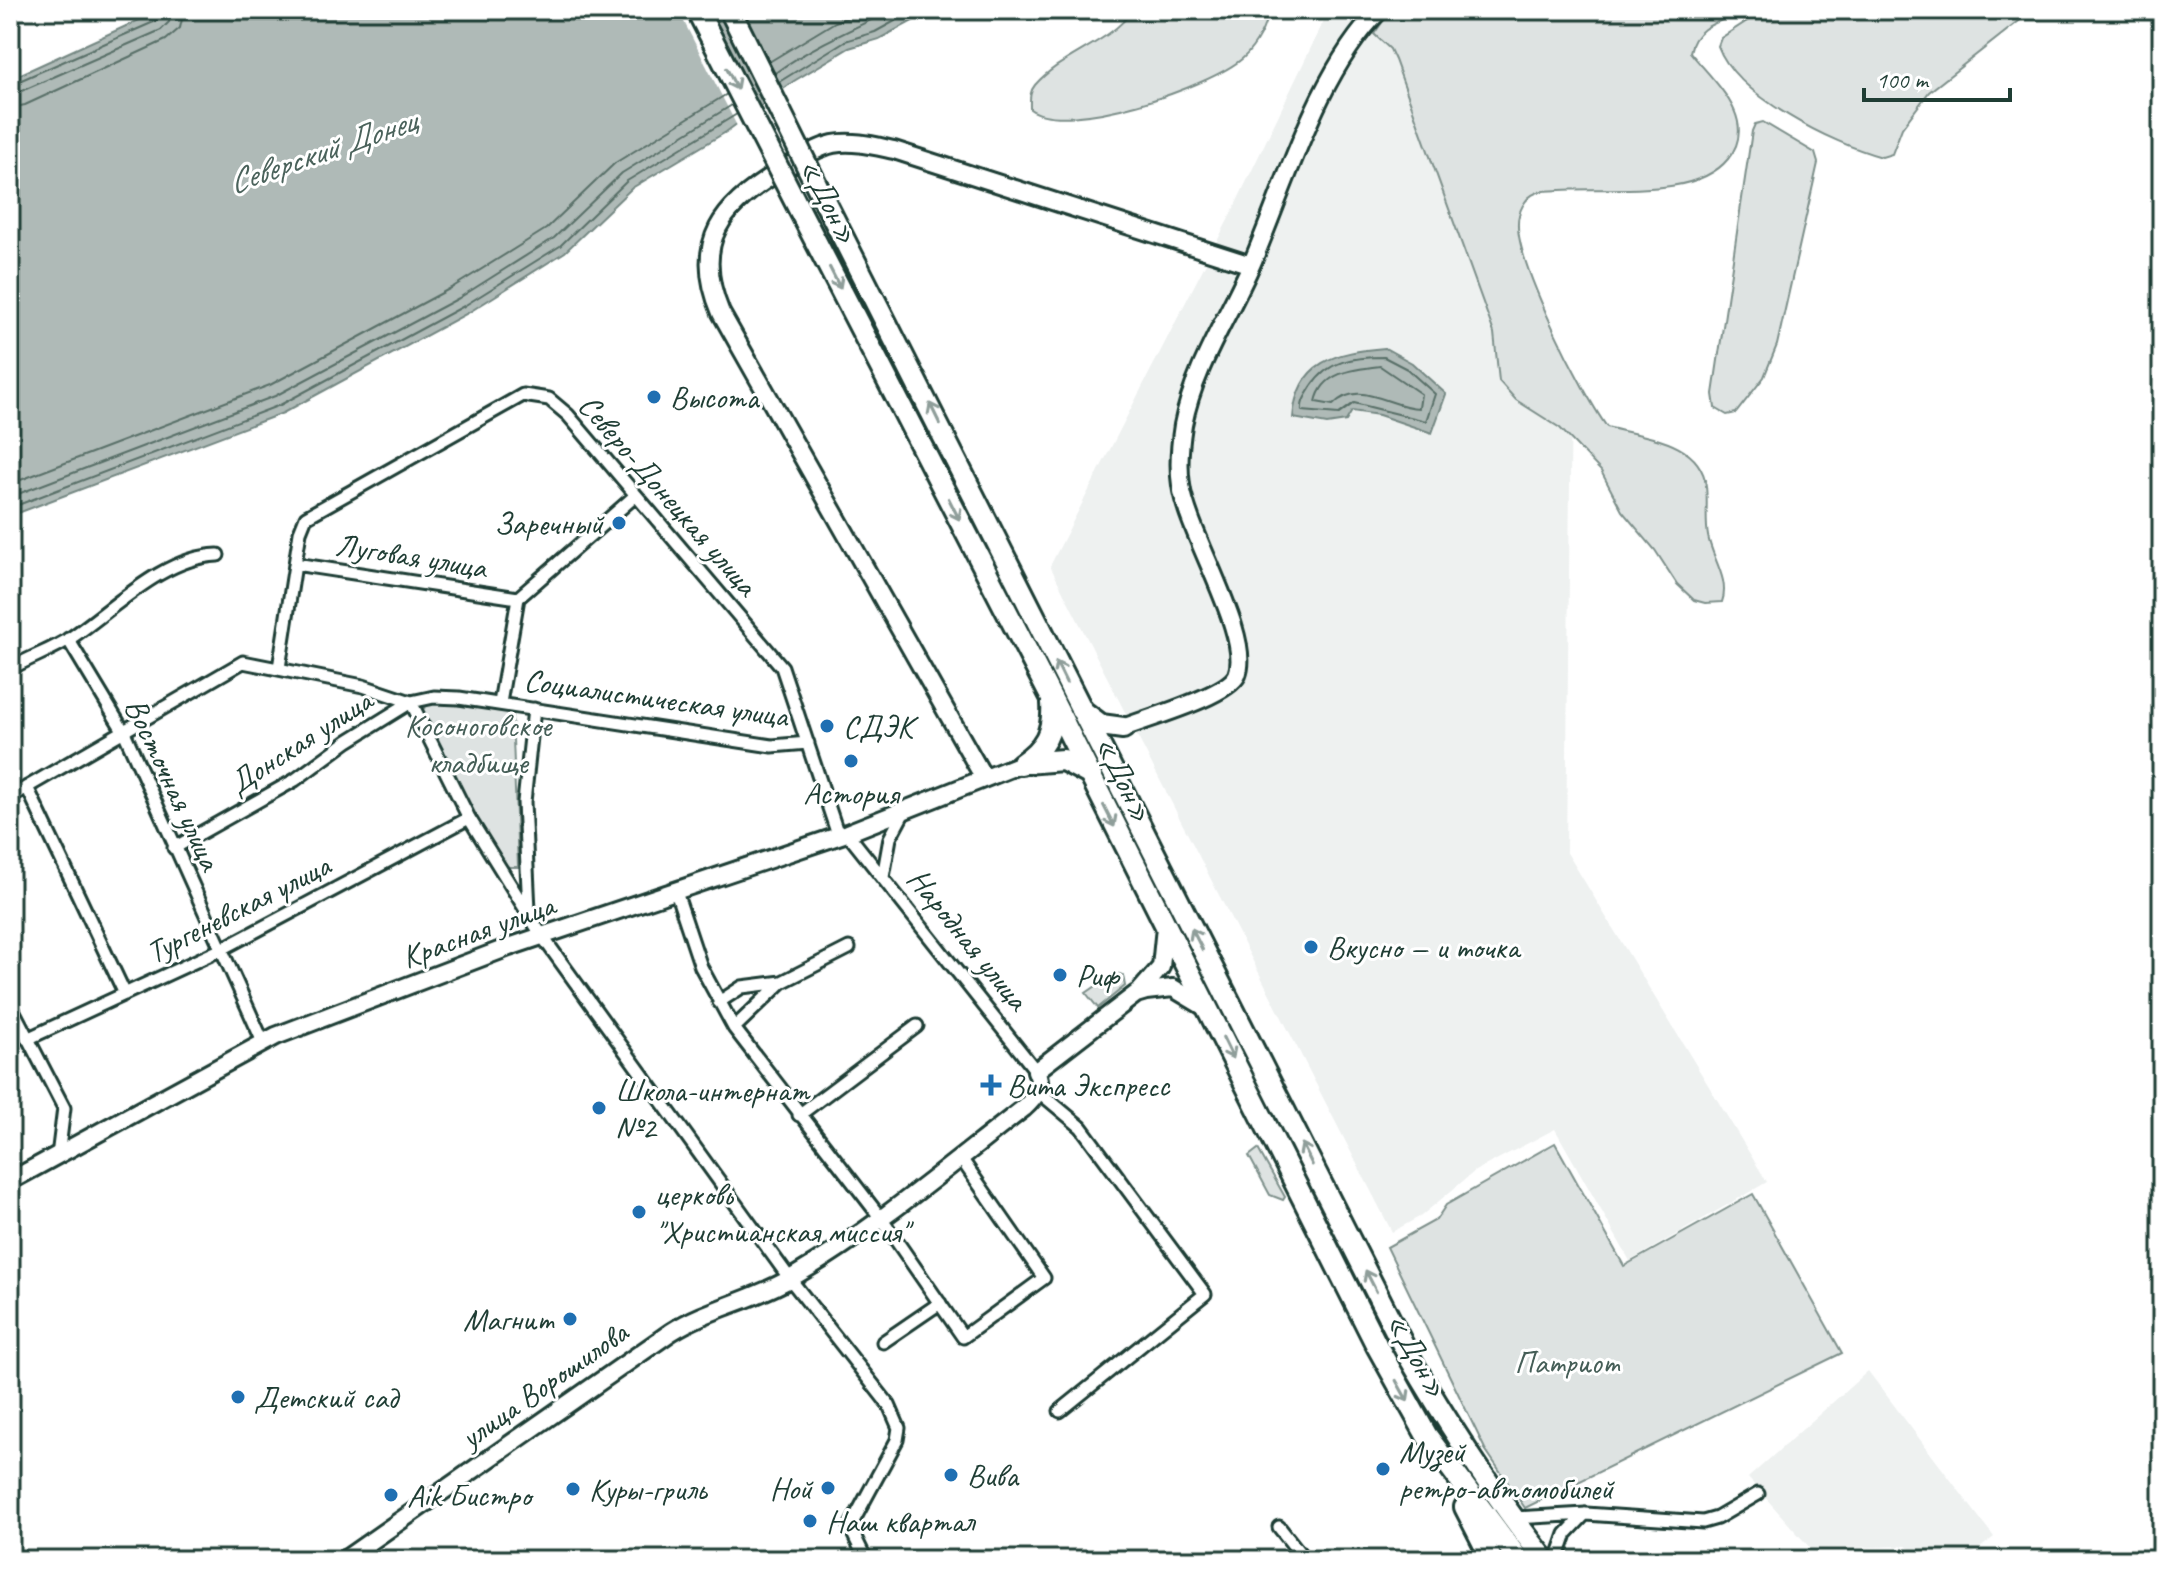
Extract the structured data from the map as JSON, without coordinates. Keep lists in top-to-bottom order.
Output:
{
  "streets": {
    "highway": ["«Дон»"],
    "main road": ["Красная улица", "улица Ворошилова"],
    "street": [
      "Северо-Донецкая улица",
      "Луговая улица",
      "Социалистическая улица",
      "Донская улица",
      "Восточная улица",
      "Тургеневская улица",
      "Народная улица"
    ]
  },
  "crossings": [
    ["«Дон»", "улица Ворошилова"],
    ["Северо-Донецкая улица", "Луговая улица"],
    ["Северо-Донецкая улица", "Социалистическая улица"],
    ["Северо-Донецкая улица", "Красная улица"],
    ["Северо-Донецкая улица", "Народная улица"],
    ["Социалистическая улица", "Донская улица"],
    ["Социалистическая улица", "Восточная улица"],
    ["Донская улица", "Восточная улица"],
    ["Восточная улица", "Тургеневская улица"],
    ["Восточная улица", "Красная улица"],
    ["Красная улица", "Народная улица"],
    ["Народная улица", "улица Ворошилова"]
  ],
  "water": ["Северский Донец"],
  "parks": ["Косоноговское кладбище", "Патриот"],
  "places": {
    "other": [
      "Высота",
      "Заречный",
      "СДЭК",
      "Астория",
      "Вкусно — и точка",
      "Риф",
      "Школа-интернат №2",
      "церковь \"Христианская миссия\"",
      "Магнит",
      "Детский сад",
      "Музей ретро-автомобилей",
      "Вива",
      "Ной",
      "Куры-гриль",
      "Aik Бистро",
      "Наш квартал"
    ],
    "health": ["Вита Экспресс"]
  },
  "scale_bar": "100 m"
}
